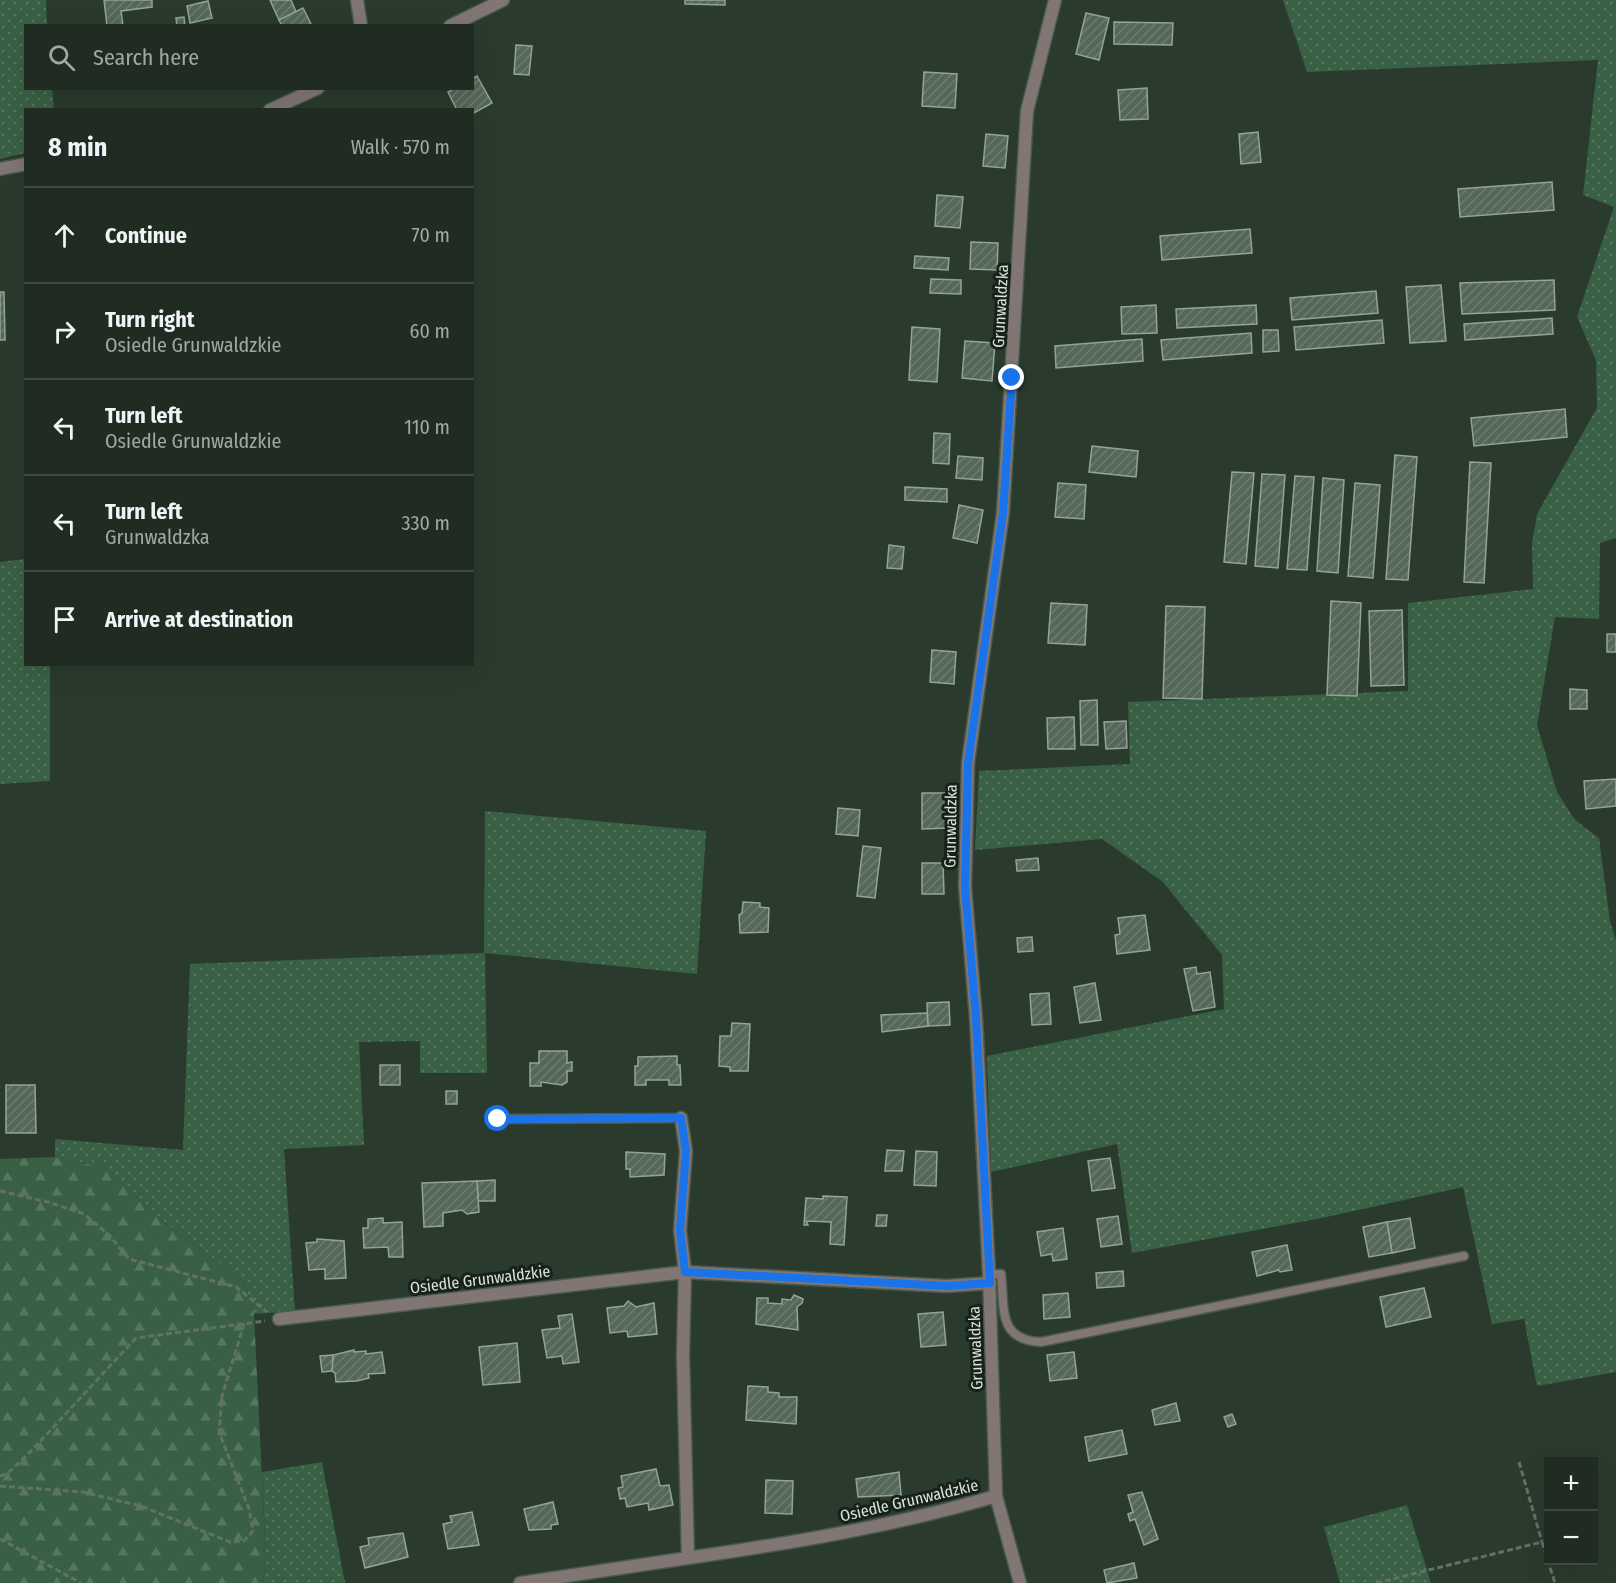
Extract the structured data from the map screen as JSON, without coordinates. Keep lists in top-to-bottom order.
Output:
{
  "streets": {
    "street": ["Grunwaldzka", "Osiedle Grunwaldzkie"]
  },
  "crossings": [
    ["Grunwaldzka", "Osiedle Grunwaldzkie"]
  ],
  "page": {
    "search": "Search here",
    "heading": ["8 min", "Walk · 570 m"],
    "list": [
      ["Continue", "70 m"],
      ["Turn right", "Osiedle Grunwaldzkie", "60 m"],
      ["Turn left", "Osiedle Grunwaldzkie", "110 m"],
      ["Turn left", "Grunwaldzka", "330 m"],
      "Arrive at destination"
    ],
    "map_buttons": ["+", "−"]
  }
}
